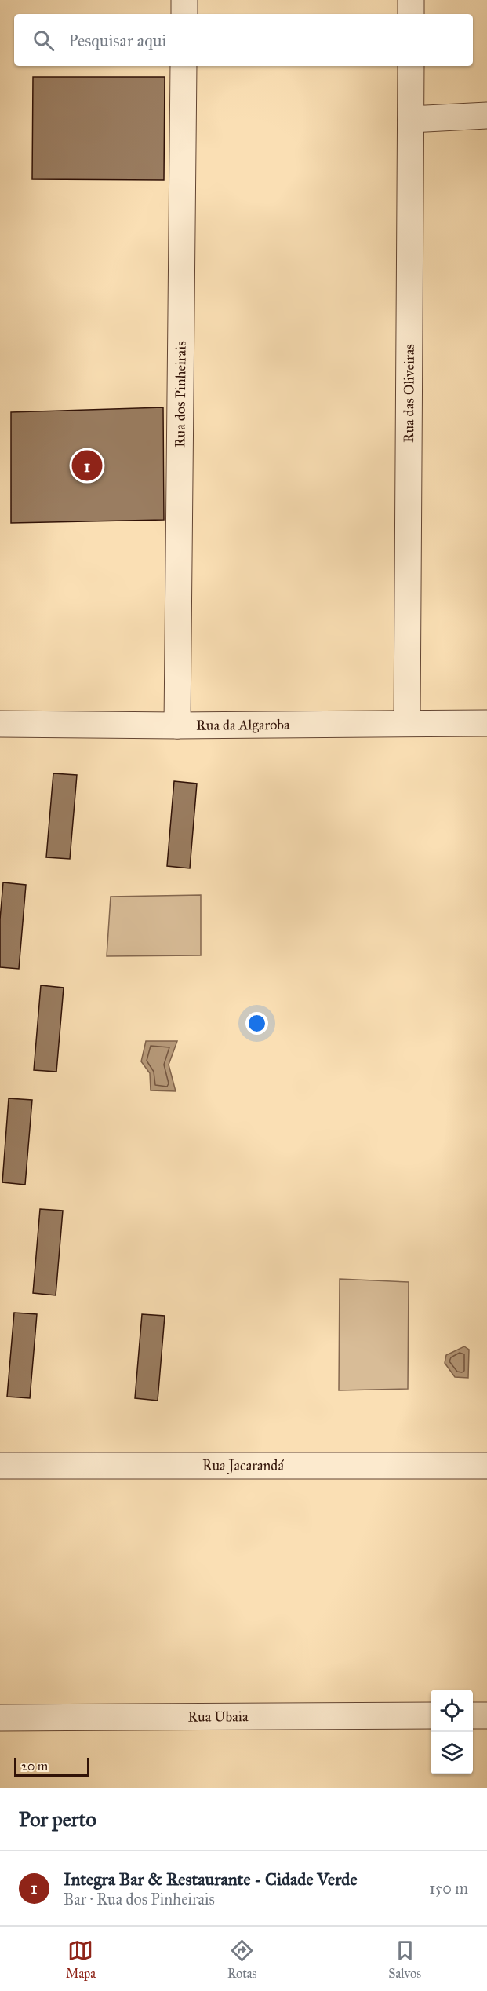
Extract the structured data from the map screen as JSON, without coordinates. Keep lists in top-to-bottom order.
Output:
{
  "streets": {
    "street": [
      "Rua das Oliveiras",
      "Rua dos Pinheirais",
      "Rua da Algaroba",
      "Rua Jacarandá",
      "Rua Ubaia"
    ]
  },
  "crossings": [
    ["Rua das Oliveiras", "Rua da Algaroba"],
    ["Rua dos Pinheirais", "Rua da Algaroba"]
  ],
  "scale_bar": "20 m",
  "page": {
    "search": "Pesquisar aqui",
    "pins": "1",
    "scale": "20 m",
    "heading": "Por perto",
    "list": [
      {
        "mark": "1",
        "name": "Integra Bar & Restaurante - Cidade Verde",
        "note": "Bar · Rua dos Pinheirais",
        "value": "150 m"
      }
    ],
    "nav": ["Mapa", "Rotas", "Salvos"]
  }
}
